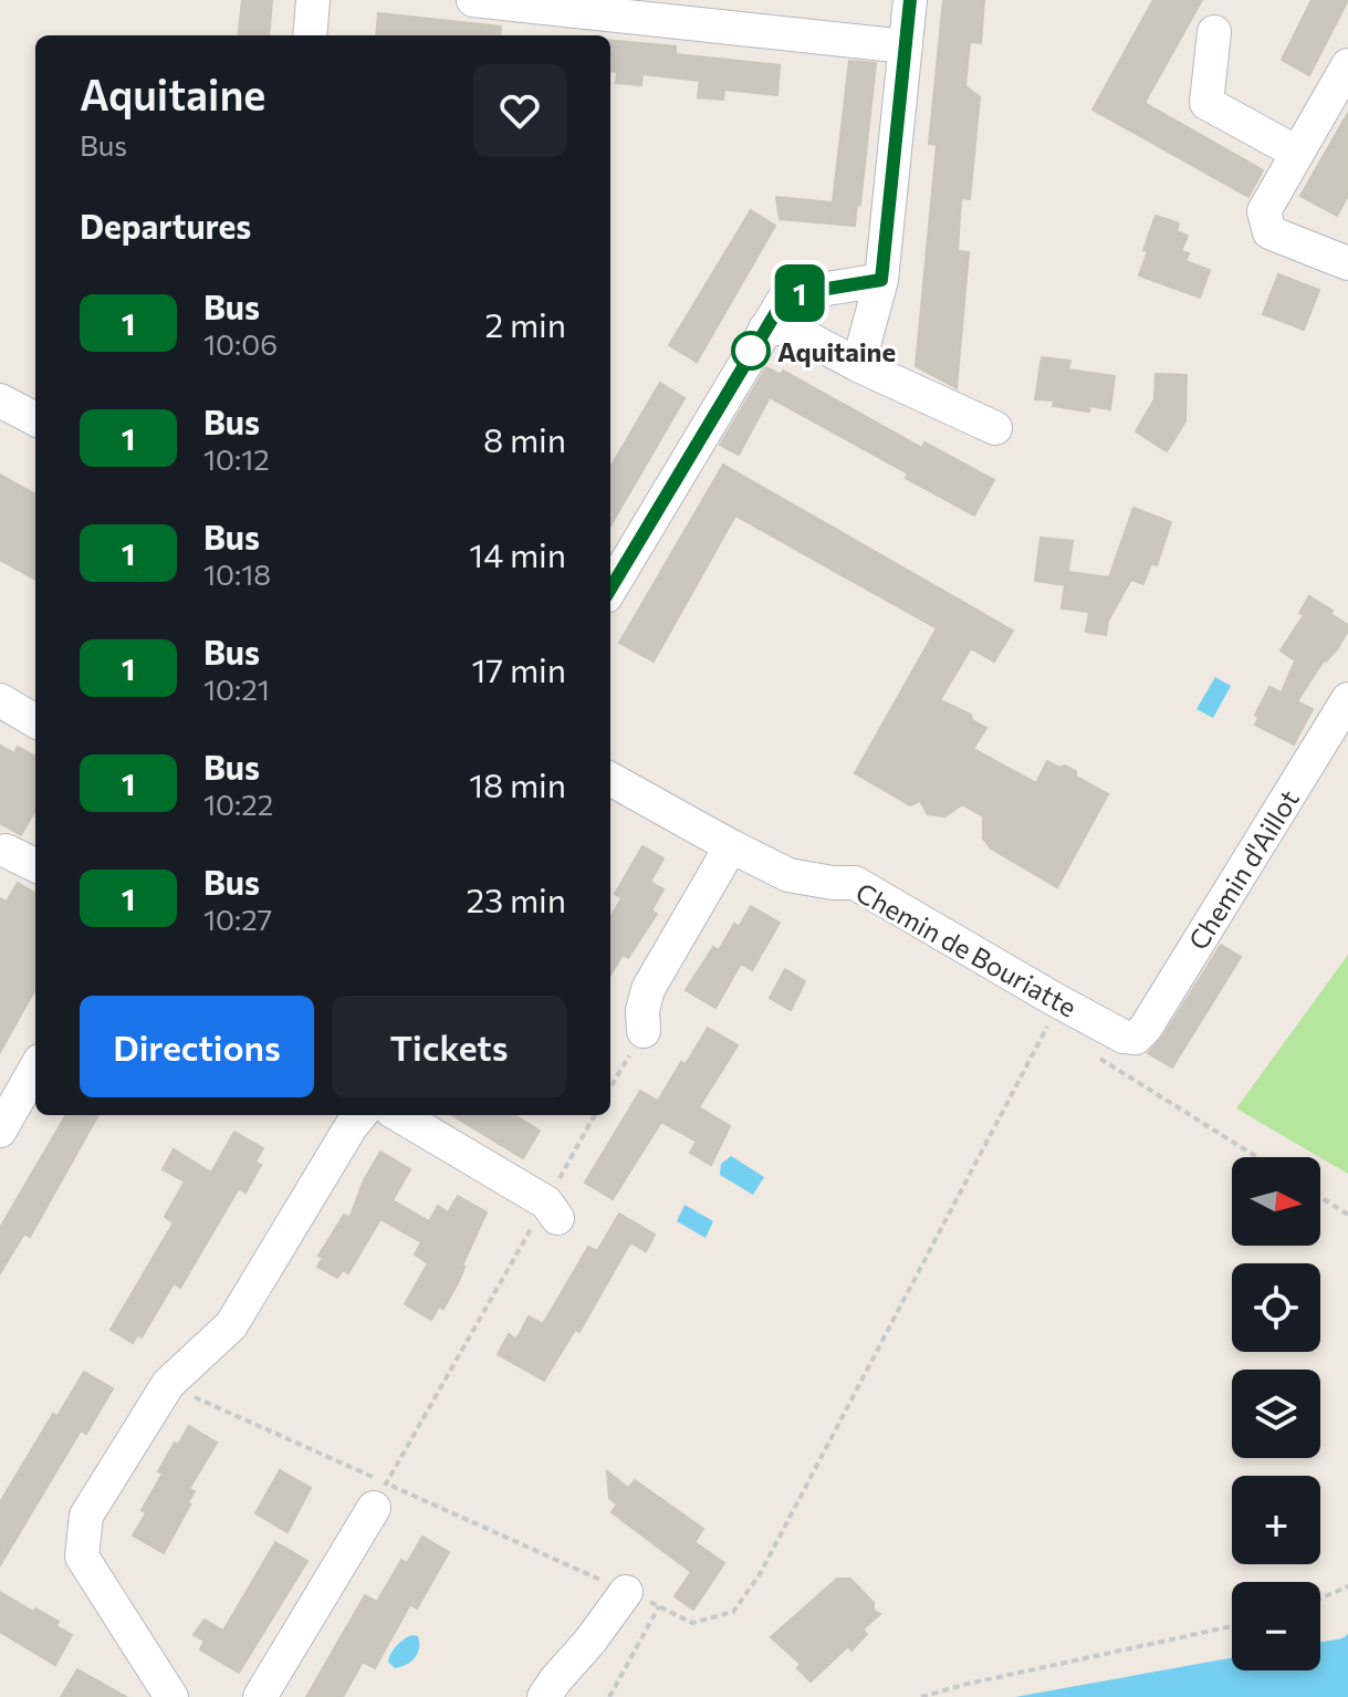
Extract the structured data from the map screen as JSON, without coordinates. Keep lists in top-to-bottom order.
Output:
{
  "streets": {
    "street": ["Chemin d'Aillot", "Chemin de Bouriatte"]
  },
  "crossings": [
    ["Chemin d'Aillot", "Chemin de Bouriatte"]
  ],
  "places": ["Aquitaine"],
  "lines": ["bus line 1"],
  "north": "right",
  "page": {
    "on_map": "1",
    "heading": [
      ["Aquitaine", "Bus"],
      "Departures"
    ],
    "list": [
      {
        "mark": "1",
        "name": "Bus",
        "note": "10:06",
        "value": "2 min"
      },
      {
        "mark": "1",
        "name": "Bus",
        "note": "10:12",
        "value": "8 min"
      },
      {
        "mark": "1",
        "name": "Bus",
        "note": "10:18",
        "value": "14 min"
      },
      {
        "mark": "1",
        "name": "Bus",
        "note": "10:21",
        "value": "17 min"
      },
      {
        "mark": "1",
        "name": "Bus",
        "note": "10:22",
        "value": "18 min"
      },
      {
        "mark": "1",
        "name": "Bus",
        "note": "10:27",
        "value": "23 min"
      }
    ],
    "buttons": ["Directions", "Tickets"],
    "map_buttons": ["+", "−"]
  }
}
